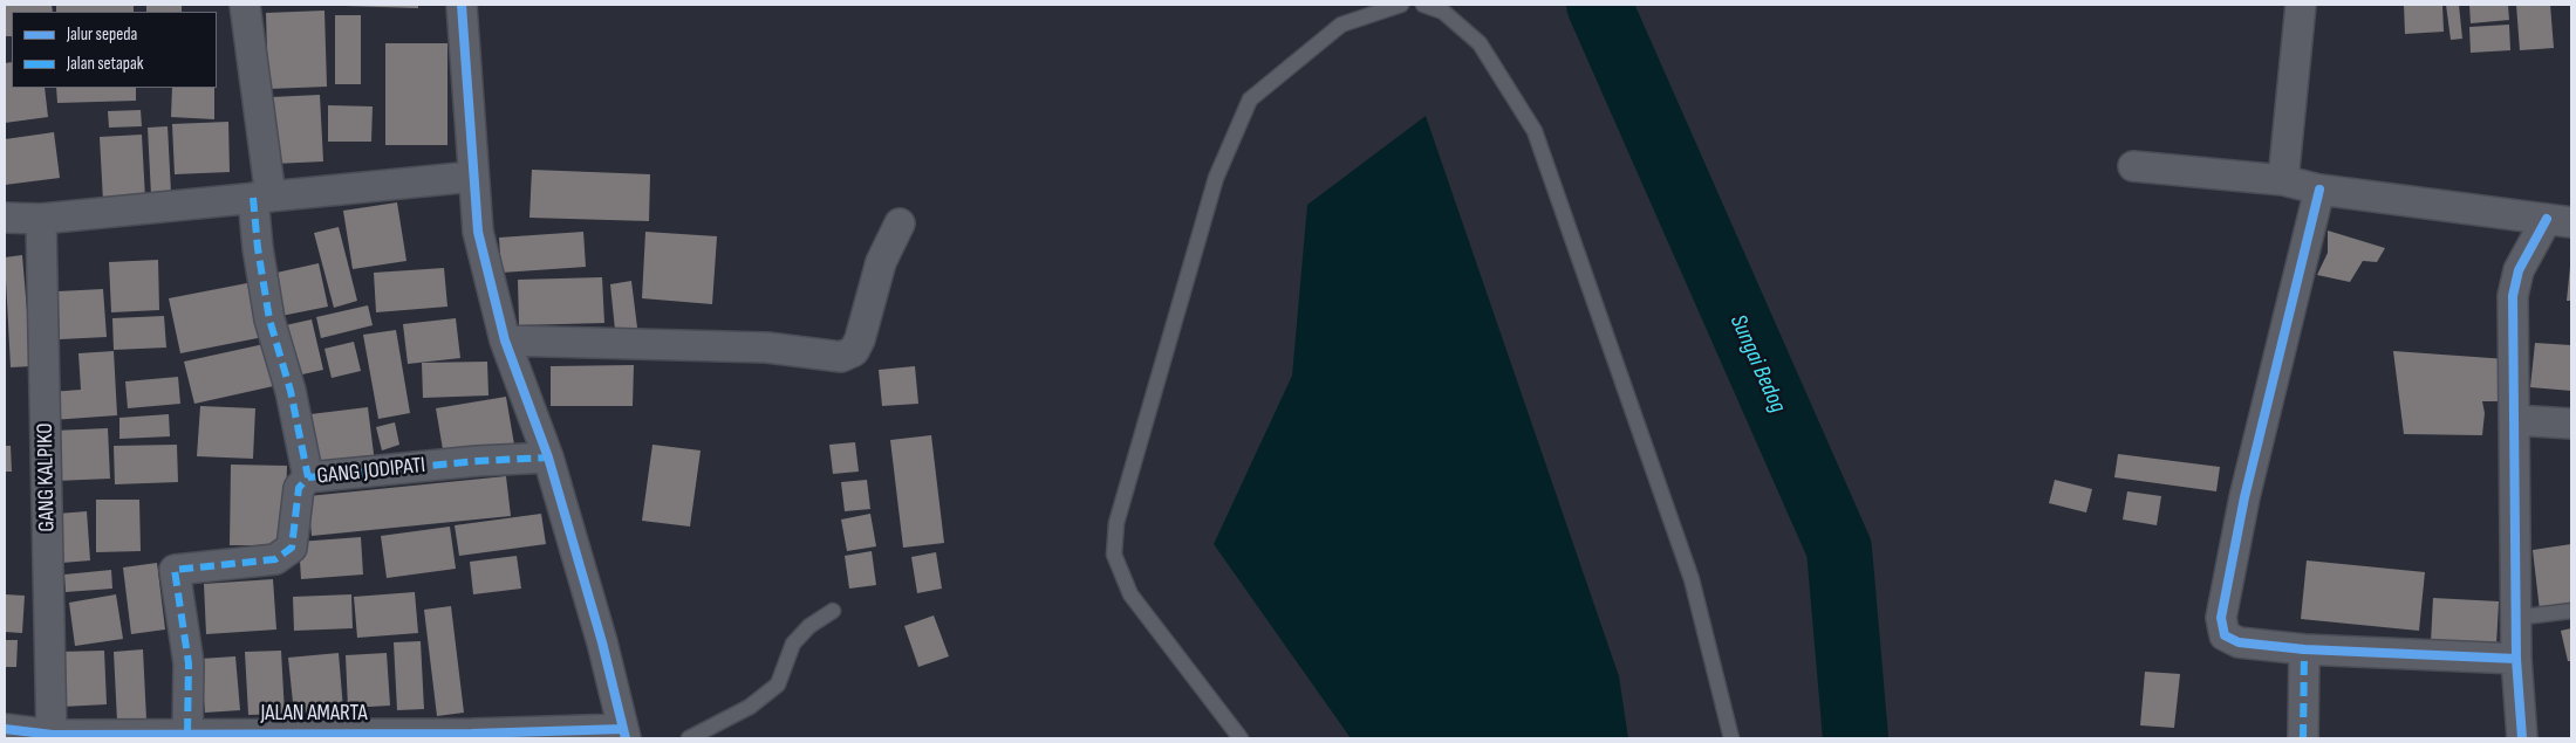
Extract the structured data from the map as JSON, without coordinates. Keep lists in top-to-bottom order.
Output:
{
  "streets": {
    "street": ["GANG JODIPATI", "GANG KALPIKO", "JALAN AMARTA"]
  },
  "crossings": [
    ["GANG JODIPATI", "JALAN AMARTA"],
    ["GANG KALPIKO", "JALAN AMARTA"]
  ],
  "water": ["Sungai Bedog"],
  "legend": ["Jalur sepeda", "Jalan setapak"]
}
